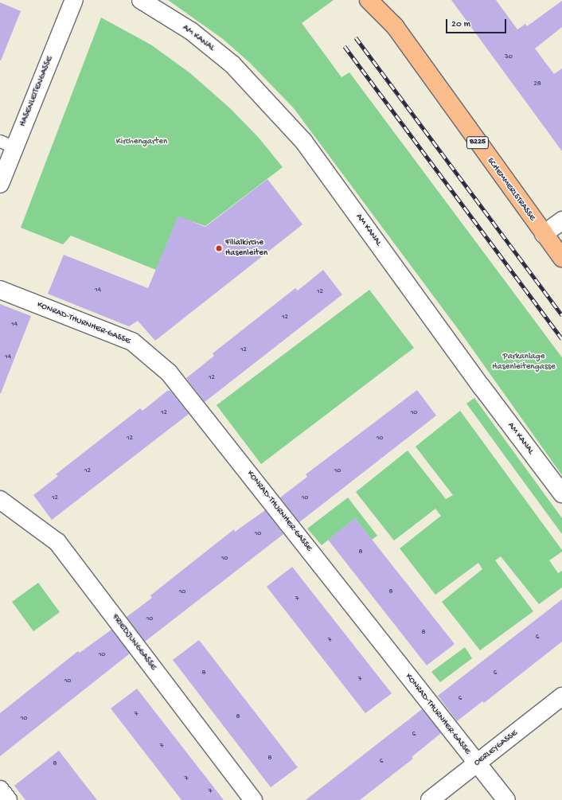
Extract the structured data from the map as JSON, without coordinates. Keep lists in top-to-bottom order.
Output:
{
  "streets": {
    "main road": ["B225", "SCHEMMERLSTRASSE"],
    "street": [
      "AM KANAL",
      "HASENLEITENGASSE",
      "KONRAD-THURNHER-GASSE",
      "FRIEDJUNGGASSE",
      "OERLEYGASSE"
    ]
  },
  "crossings": [
    ["KONRAD-THURNHER-GASSE", "OERLEYGASSE"]
  ],
  "parks": ["Kirchengarten", "Parkanlage Hasenleitengasse"],
  "places": ["Filialkirche Hasenleiten"],
  "house_numbers": [
    "30",
    "28",
    "14",
    "12",
    "12",
    "14",
    "12",
    "14",
    "12",
    "12",
    "10",
    "12",
    "10",
    "12",
    "10",
    "12",
    "10",
    "10",
    "8",
    "10",
    "10",
    "8",
    "7",
    "10",
    "8",
    "6",
    "7",
    "10",
    "8",
    "6",
    "7",
    "10",
    "6",
    "7",
    "8",
    "10",
    "6",
    "7",
    "8",
    "6",
    "8",
    "7",
    "7"
  ],
  "scale_bar": "20 m"
}
